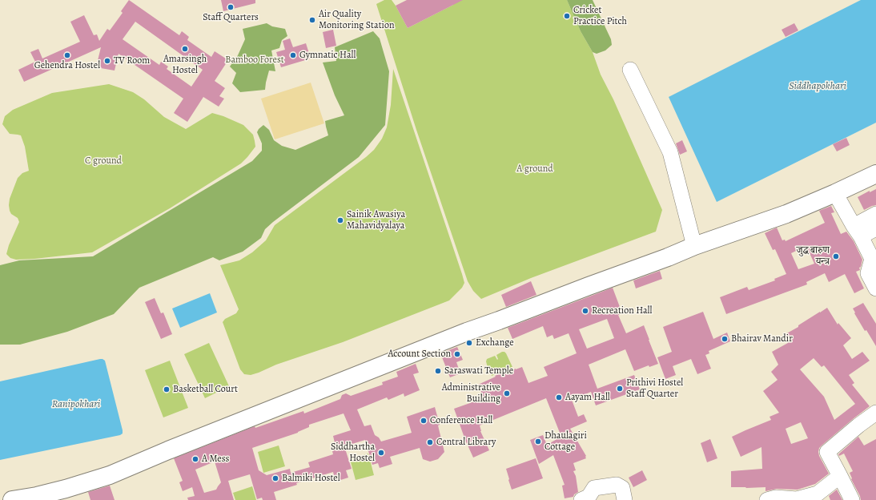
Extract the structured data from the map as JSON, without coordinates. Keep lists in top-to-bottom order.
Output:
{
  "water": ["Siddhapokhari", "Ranipokhari"],
  "parks": ["Bamboo Forest", "C ground", "A ground"],
  "places": [
    "Staff Quarters",
    "Cricket Practice Pitch",
    "Air Quality Monitoring Station",
    "Amarsingh Hostel",
    "Gehendra Hostel",
    "Gymnatic Hall",
    "TV Room",
    "Sainik Awasiya Mahavidyalaya",
    "जुद्ध बारुण यन्त्र",
    "Recreation Hall",
    "Bhairav Mandir",
    "Exchange",
    "Account Section",
    "Saraswati Temple",
    "Prithivi Hostel Staff Quarter",
    "Basketball Court",
    "Administrative Building",
    "Aayam Hall",
    "Conference Hall",
    "Dhaulagiri Cottage",
    "Central Library",
    "Siddhartha Hostel",
    "A Mess",
    "Balmiki Hostel"
  ]
}
